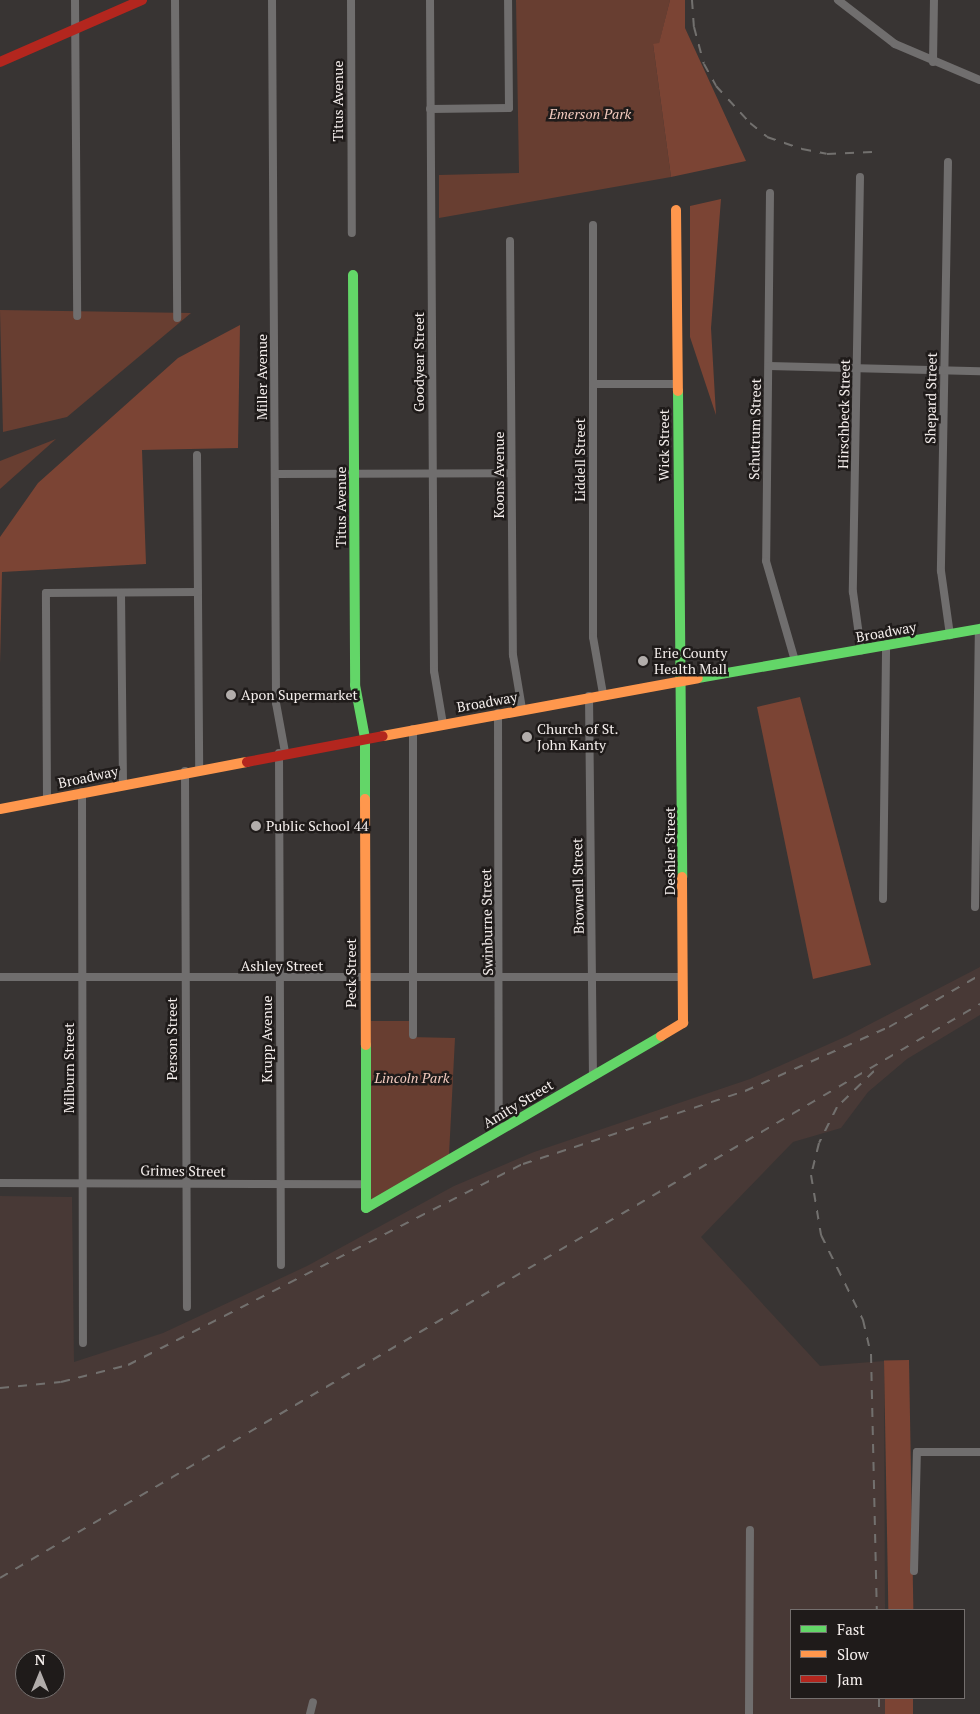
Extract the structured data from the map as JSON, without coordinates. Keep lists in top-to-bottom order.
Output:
{
  "streets": {
    "street": [
      "Titus Avenue",
      "Goodyear Street",
      "Miller Avenue",
      "Shepard Street",
      "Hirschbeck Street",
      "Schutrum Street",
      "Wick Street",
      "Liddell Street",
      "Koons Avenue",
      "Broadway",
      "Deshler Street",
      "Brownell Street",
      "Swinburne Street",
      "Ashley Street",
      "Peck Street",
      "Person Street",
      "Krupp Avenue",
      "Milburn Street",
      "Amity Street",
      "Grimes Street"
    ]
  },
  "crossings": [
    ["Titus Avenue", "Broadway"],
    ["Titus Avenue", "Peck Street"],
    ["Goodyear Street", "Broadway"],
    ["Miller Avenue", "Broadway"],
    ["Miller Avenue", "Krupp Avenue"],
    ["Shepard Street", "Broadway"],
    ["Hirschbeck Street", "Broadway"],
    ["Schutrum Street", "Broadway"],
    ["Wick Street", "Broadway"],
    ["Wick Street", "Deshler Street"],
    ["Liddell Street", "Broadway"],
    ["Koons Avenue", "Broadway"],
    ["Broadway", "Deshler Street"],
    ["Broadway", "Brownell Street"],
    ["Broadway", "Swinburne Street"],
    ["Broadway", "Peck Street"],
    ["Broadway", "Person Street"],
    ["Broadway", "Krupp Avenue"],
    ["Broadway", "Milburn Street"],
    ["Deshler Street", "Ashley Street"],
    ["Deshler Street", "Amity Street"],
    ["Brownell Street", "Ashley Street"],
    ["Brownell Street", "Amity Street"],
    ["Swinburne Street", "Ashley Street"],
    ["Swinburne Street", "Amity Street"],
    ["Ashley Street", "Peck Street"],
    ["Ashley Street", "Person Street"],
    ["Ashley Street", "Krupp Avenue"],
    ["Ashley Street", "Milburn Street"],
    ["Peck Street", "Amity Street"],
    ["Peck Street", "Grimes Street"],
    ["Person Street", "Grimes Street"],
    ["Krupp Avenue", "Grimes Street"],
    ["Milburn Street", "Grimes Street"]
  ],
  "parks": ["Emerson Park", "Lincoln Park"],
  "places": [
    "Erie County Health Mall",
    "Apon Supermarket",
    "Church of St. John Kanty",
    "Public School 44"
  ],
  "legend": ["Fast", "Slow", "Jam"],
  "north": "top"
}
